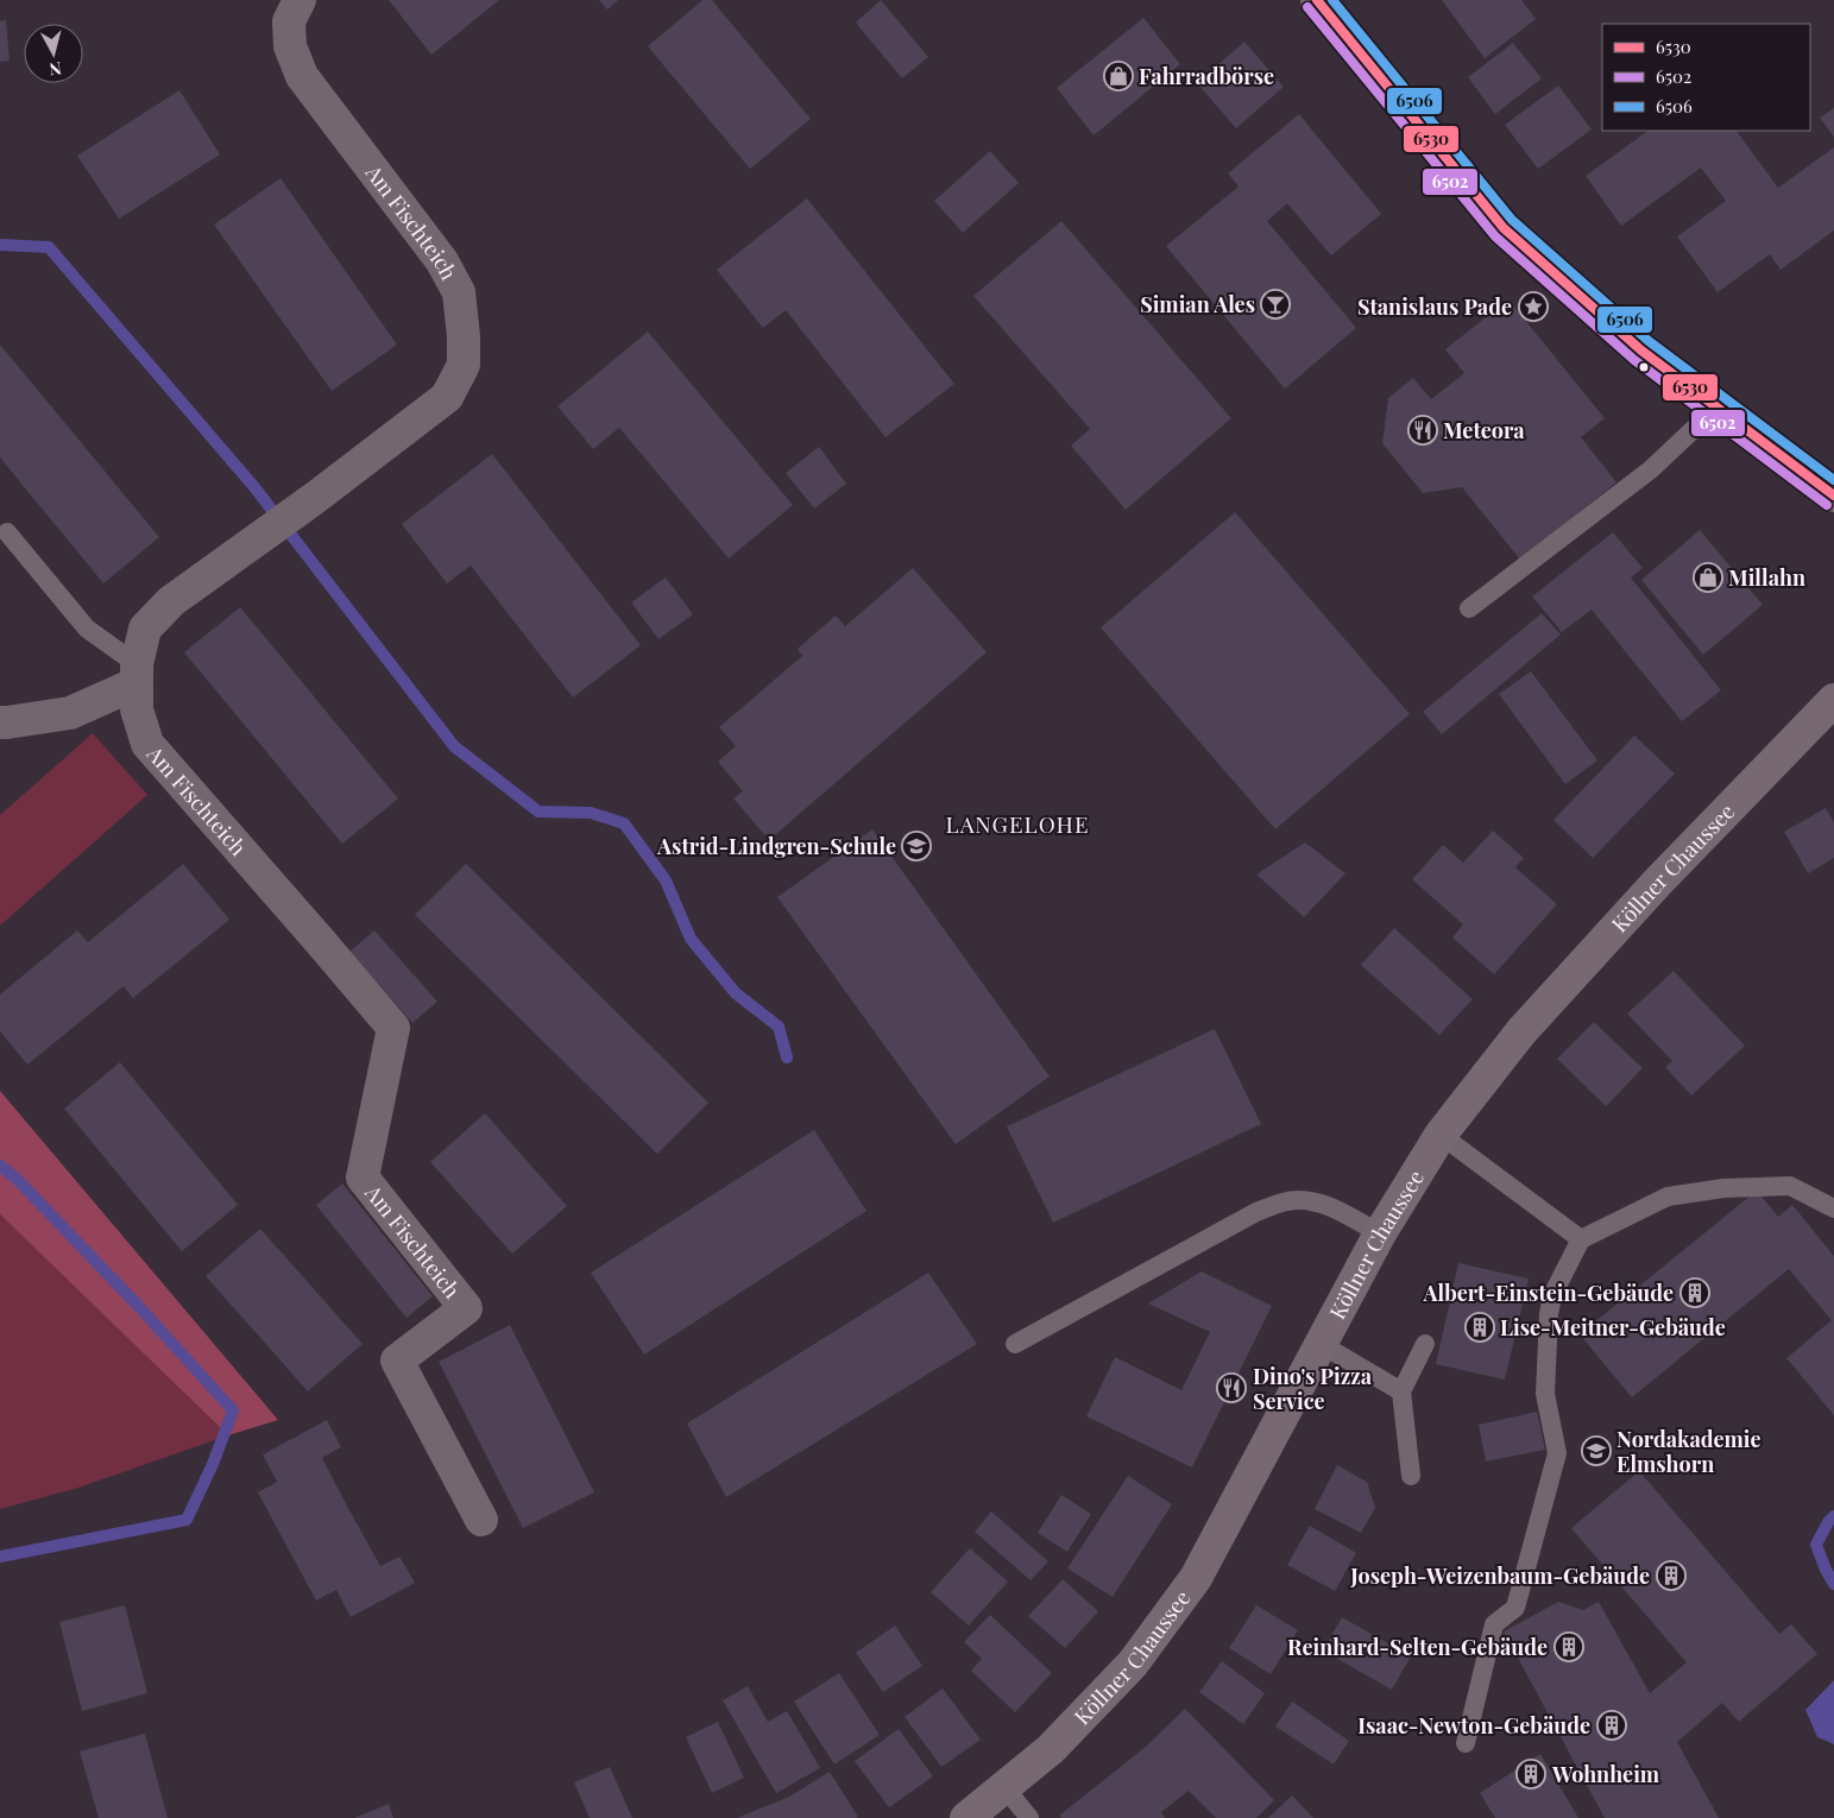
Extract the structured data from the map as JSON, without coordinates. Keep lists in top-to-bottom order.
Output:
{
  "streets": {
    "street": ["Am Fischteich", "Köllner Chaussee"]
  },
  "districts": ["LANGELOHE"],
  "places": {
    "shop": ["Fahrradbörse", "Millahn"],
    "bar": ["Simian Ales"],
    "place": ["Stanislaus Pade"],
    "restaurant": ["Meteora", "Dino's Pizza Service"],
    "school or university": ["Astrid-Lindgren-Schule", "Nordakademie Elmshorn"],
    "building": [
      "Albert-Einstein-Gebäude",
      "Lise-Meitner-Gebäude",
      "Joseph-Weizenbaum-Gebäude",
      "Reinhard-Selten-Gebäude",
      "Isaac-Newton-Gebäude",
      "Wohnheim"
    ]
  },
  "lines": ["transit line 6530", "transit line 6506", "transit line 6502"],
  "legend": ["6530", "6502", "6506"],
  "north": "bottom"
}
